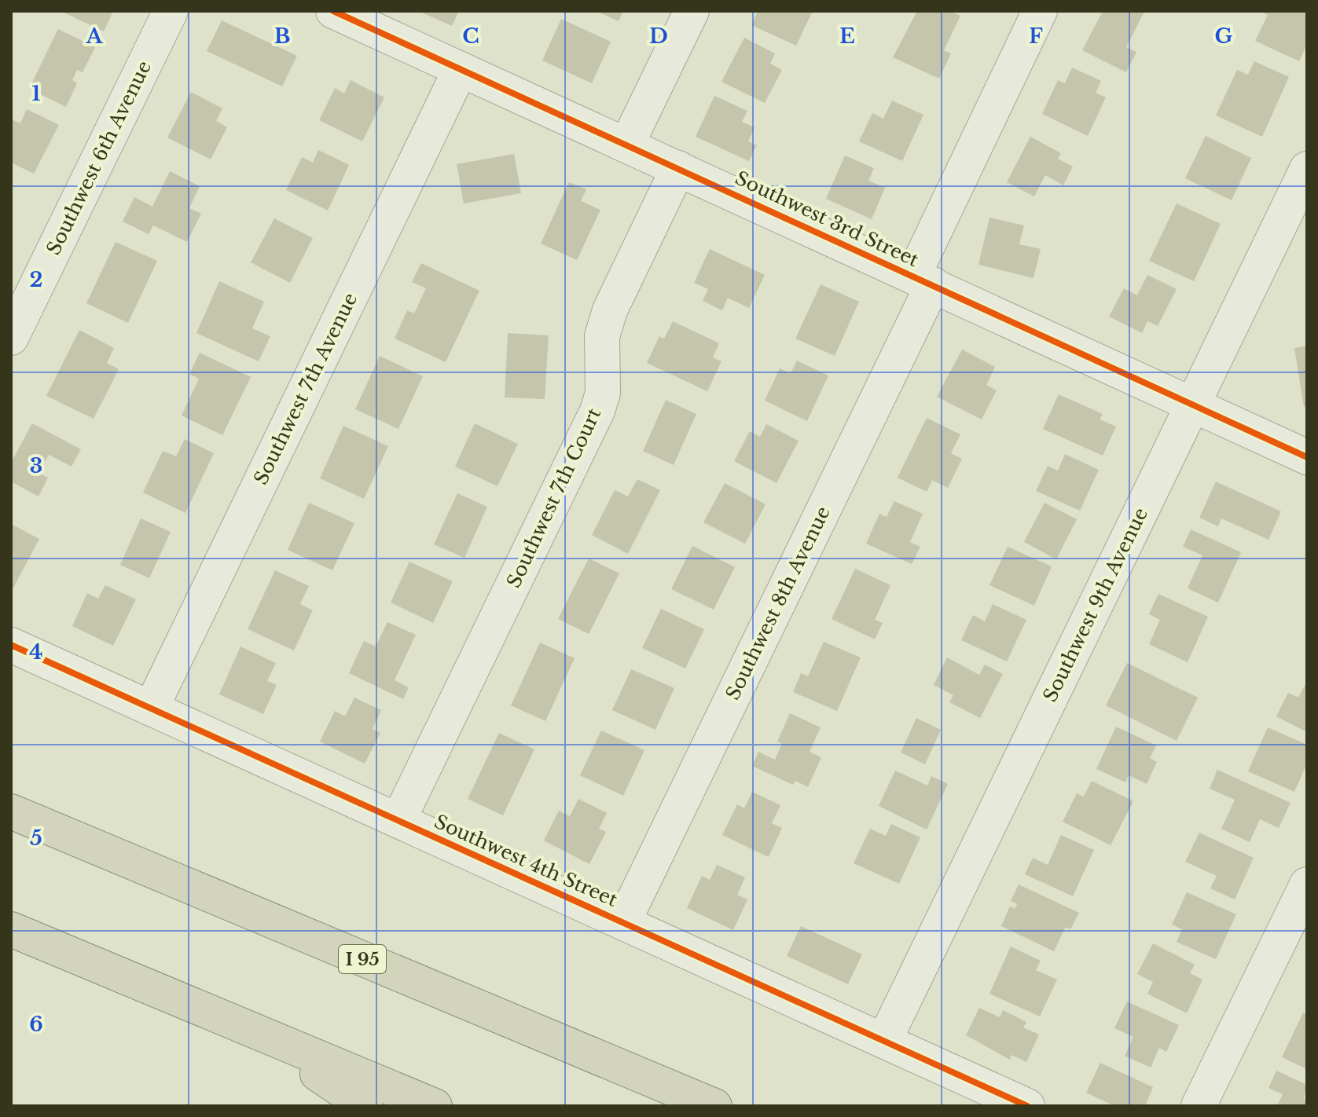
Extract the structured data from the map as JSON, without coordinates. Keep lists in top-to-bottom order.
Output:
{
  "streets": {
    "highway": ["I 95"],
    "street": [
      "Southwest 6th Avenue",
      "Southwest 3rd Street",
      "Southwest 7th Avenue",
      "Southwest 7th Court",
      "Southwest 8th Avenue",
      "Southwest 9th Avenue",
      "Southwest 4th Street"
    ]
  },
  "crossings": [
    ["Southwest 3rd Street", "Southwest 7th Avenue"],
    ["Southwest 3rd Street", "Southwest 7th Court"],
    ["Southwest 3rd Street", "Southwest 8th Avenue"],
    ["Southwest 3rd Street", "Southwest 9th Avenue"],
    ["Southwest 7th Avenue", "Southwest 4th Street"],
    ["Southwest 7th Court", "Southwest 4th Street"],
    ["Southwest 8th Avenue", "Southwest 4th Street"],
    ["Southwest 9th Avenue", "Southwest 4th Street"]
  ],
  "grid": {
    "columns": [
      "A",
      "B",
      "C",
      "D",
      "E",
      "F",
      "G"
    ],
    "rows": [
      "1",
      "2",
      "3",
      "4",
      "5",
      "6"
    ]
  }
}
